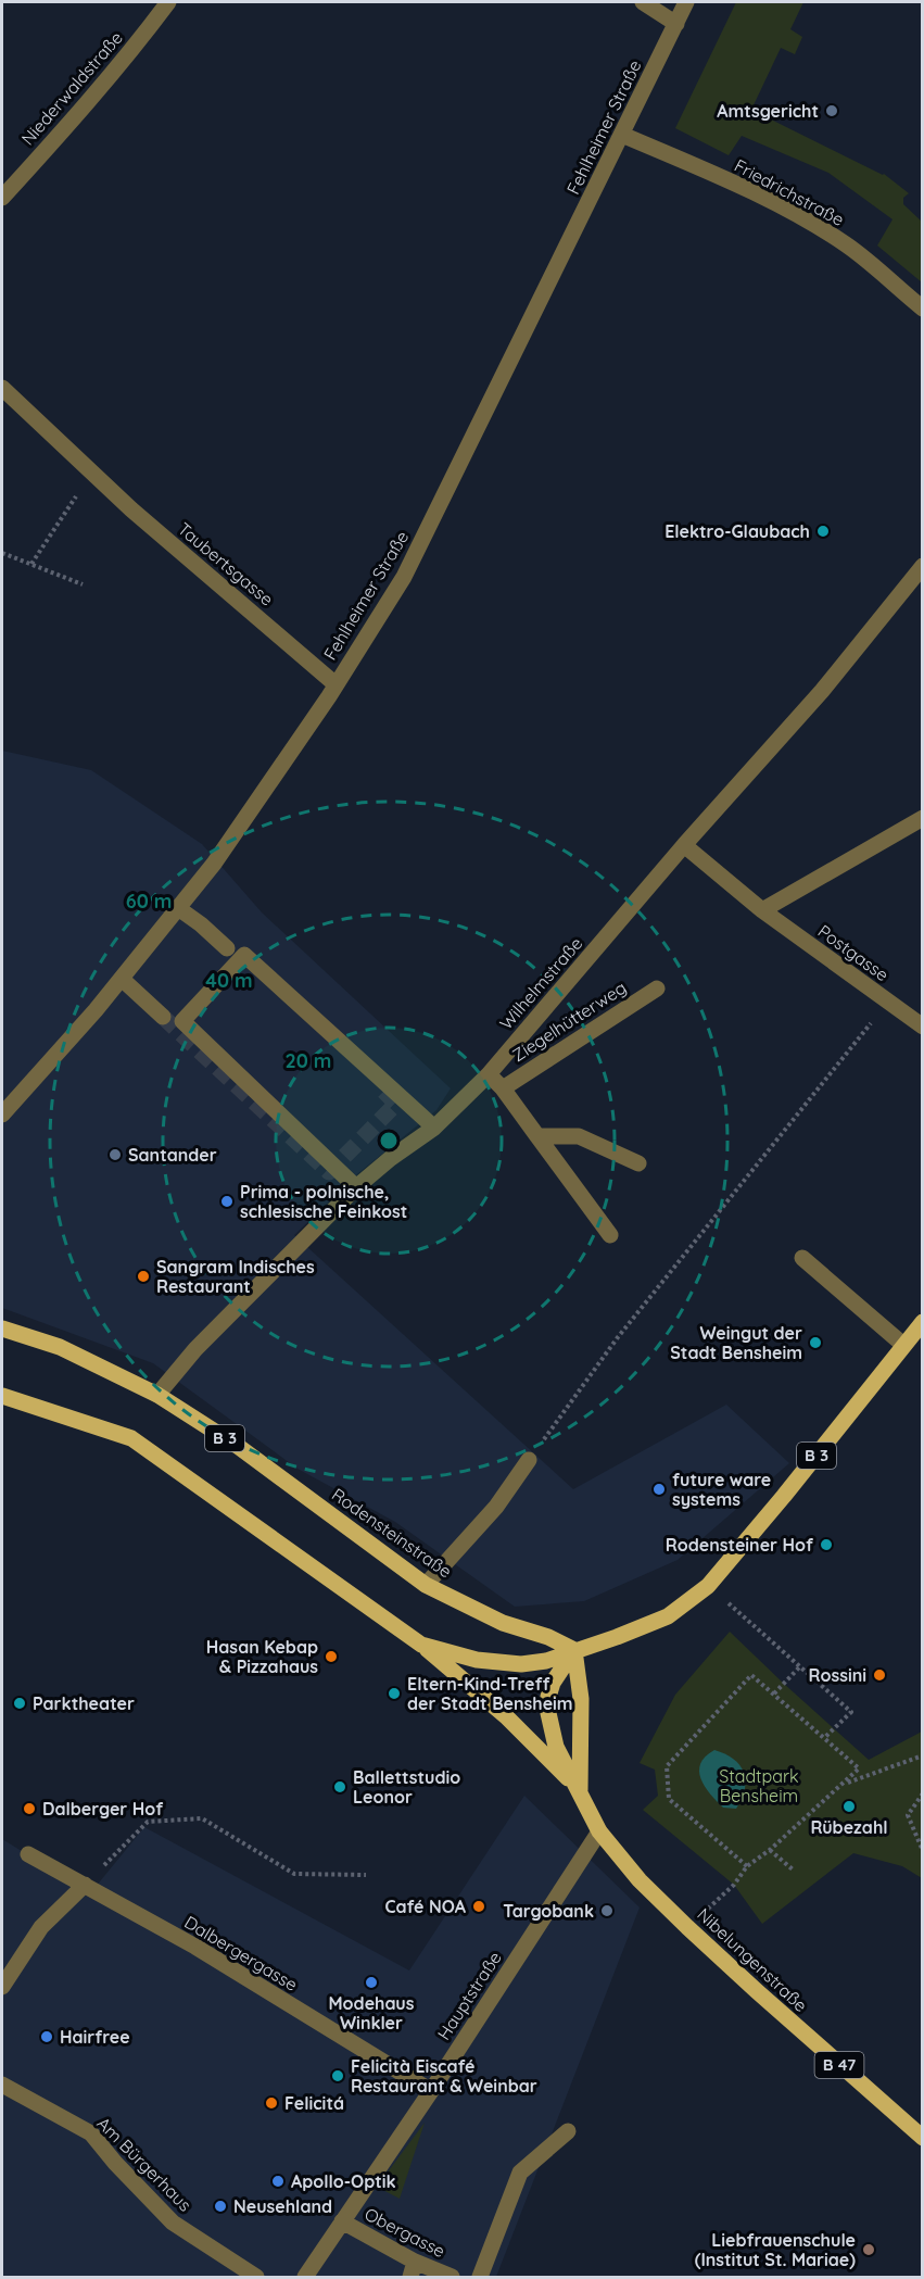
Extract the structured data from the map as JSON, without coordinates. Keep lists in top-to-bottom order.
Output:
{
  "streets": {
    "main road": [
      "B 3",
      "Rodensteinstraße",
      "Nibelungenstraße",
      "B 47"
    ],
    "street": [
      "Niederwaldstraße",
      "Fehlheimer Straße",
      "Friedrichstraße",
      "Taubertsgasse",
      "Postgasse",
      "Wilhelmstraße",
      "Ziegelhütterweg",
      "Dalbergergasse",
      "Hauptstraße",
      "Am Bürgerhaus",
      "Obergasse"
    ]
  },
  "crossings": [
    ["Fehlheimer Straße", "Friedrichstraße"],
    ["Fehlheimer Straße", "Taubertsgasse"],
    ["Postgasse", "Wilhelmstraße"],
    ["Wilhelmstraße", "Rodensteinstraße"],
    ["B 3", "Rodensteinstraße"],
    ["B 3", "Nibelungenstraße"],
    ["B 3", "B 47"],
    ["Rodensteinstraße", "Nibelungenstraße"],
    ["Dalbergergasse", "Hauptstraße"],
    ["Nibelungenstraße", "Hauptstraße"],
    ["Nibelungenstraße", "B 47"],
    ["Hauptstraße", "Obergasse"]
  ],
  "parks": ["Stadtpark Bensheim"],
  "places": [
    "Amtsgericht",
    "Elektro-Glaubach",
    "Santander",
    "Prima - polnische, schlesische Feinkost",
    "Sangram Indisches Restaurant",
    "Weingut der Stadt Bensheim",
    "future ware systems",
    "Rodensteiner Hof",
    "Hasan Kebap & Pizzahaus",
    "Rossini",
    "Eltern-Kind-Treff der Stadt Bensheim",
    "Parktheater",
    "Ballettstudio Leonor",
    "Rübezahl",
    "Dalberger Hof",
    "Café NOA",
    "Targobank",
    "Modehaus Winkler",
    "Hairfree",
    "Felicità Eiscafé Restaurant & Weinbar",
    "Felicitá",
    "Apollo-Optik",
    "Neusehland",
    "Liebfrauenschule (Institut St. Mariae)"
  ],
  "rings": ["60 m", "40 m", "20 m"]
}
